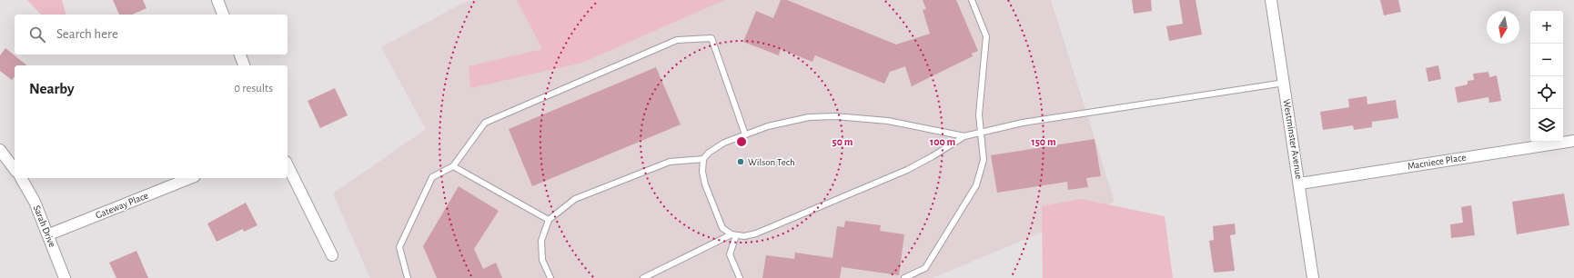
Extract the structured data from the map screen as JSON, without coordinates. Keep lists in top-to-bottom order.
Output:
{
  "streets": {
    "street": [
      "Westminster Avenue",
      "Macniece Place",
      "Gateway Place",
      "Sarah Drive"
    ]
  },
  "crossings": [
    ["Westminster Avenue", "Macniece Place"],
    ["Gateway Place", "Sarah Drive"]
  ],
  "places": ["Wilson Tech"],
  "north": "bottom",
  "page": {
    "map_buttons": ["+", "−"],
    "search": "Search here",
    "heading": ["Nearby", "0 results"]
  },
  "rings": ["50 m", "100 m", "150 m"]
}
